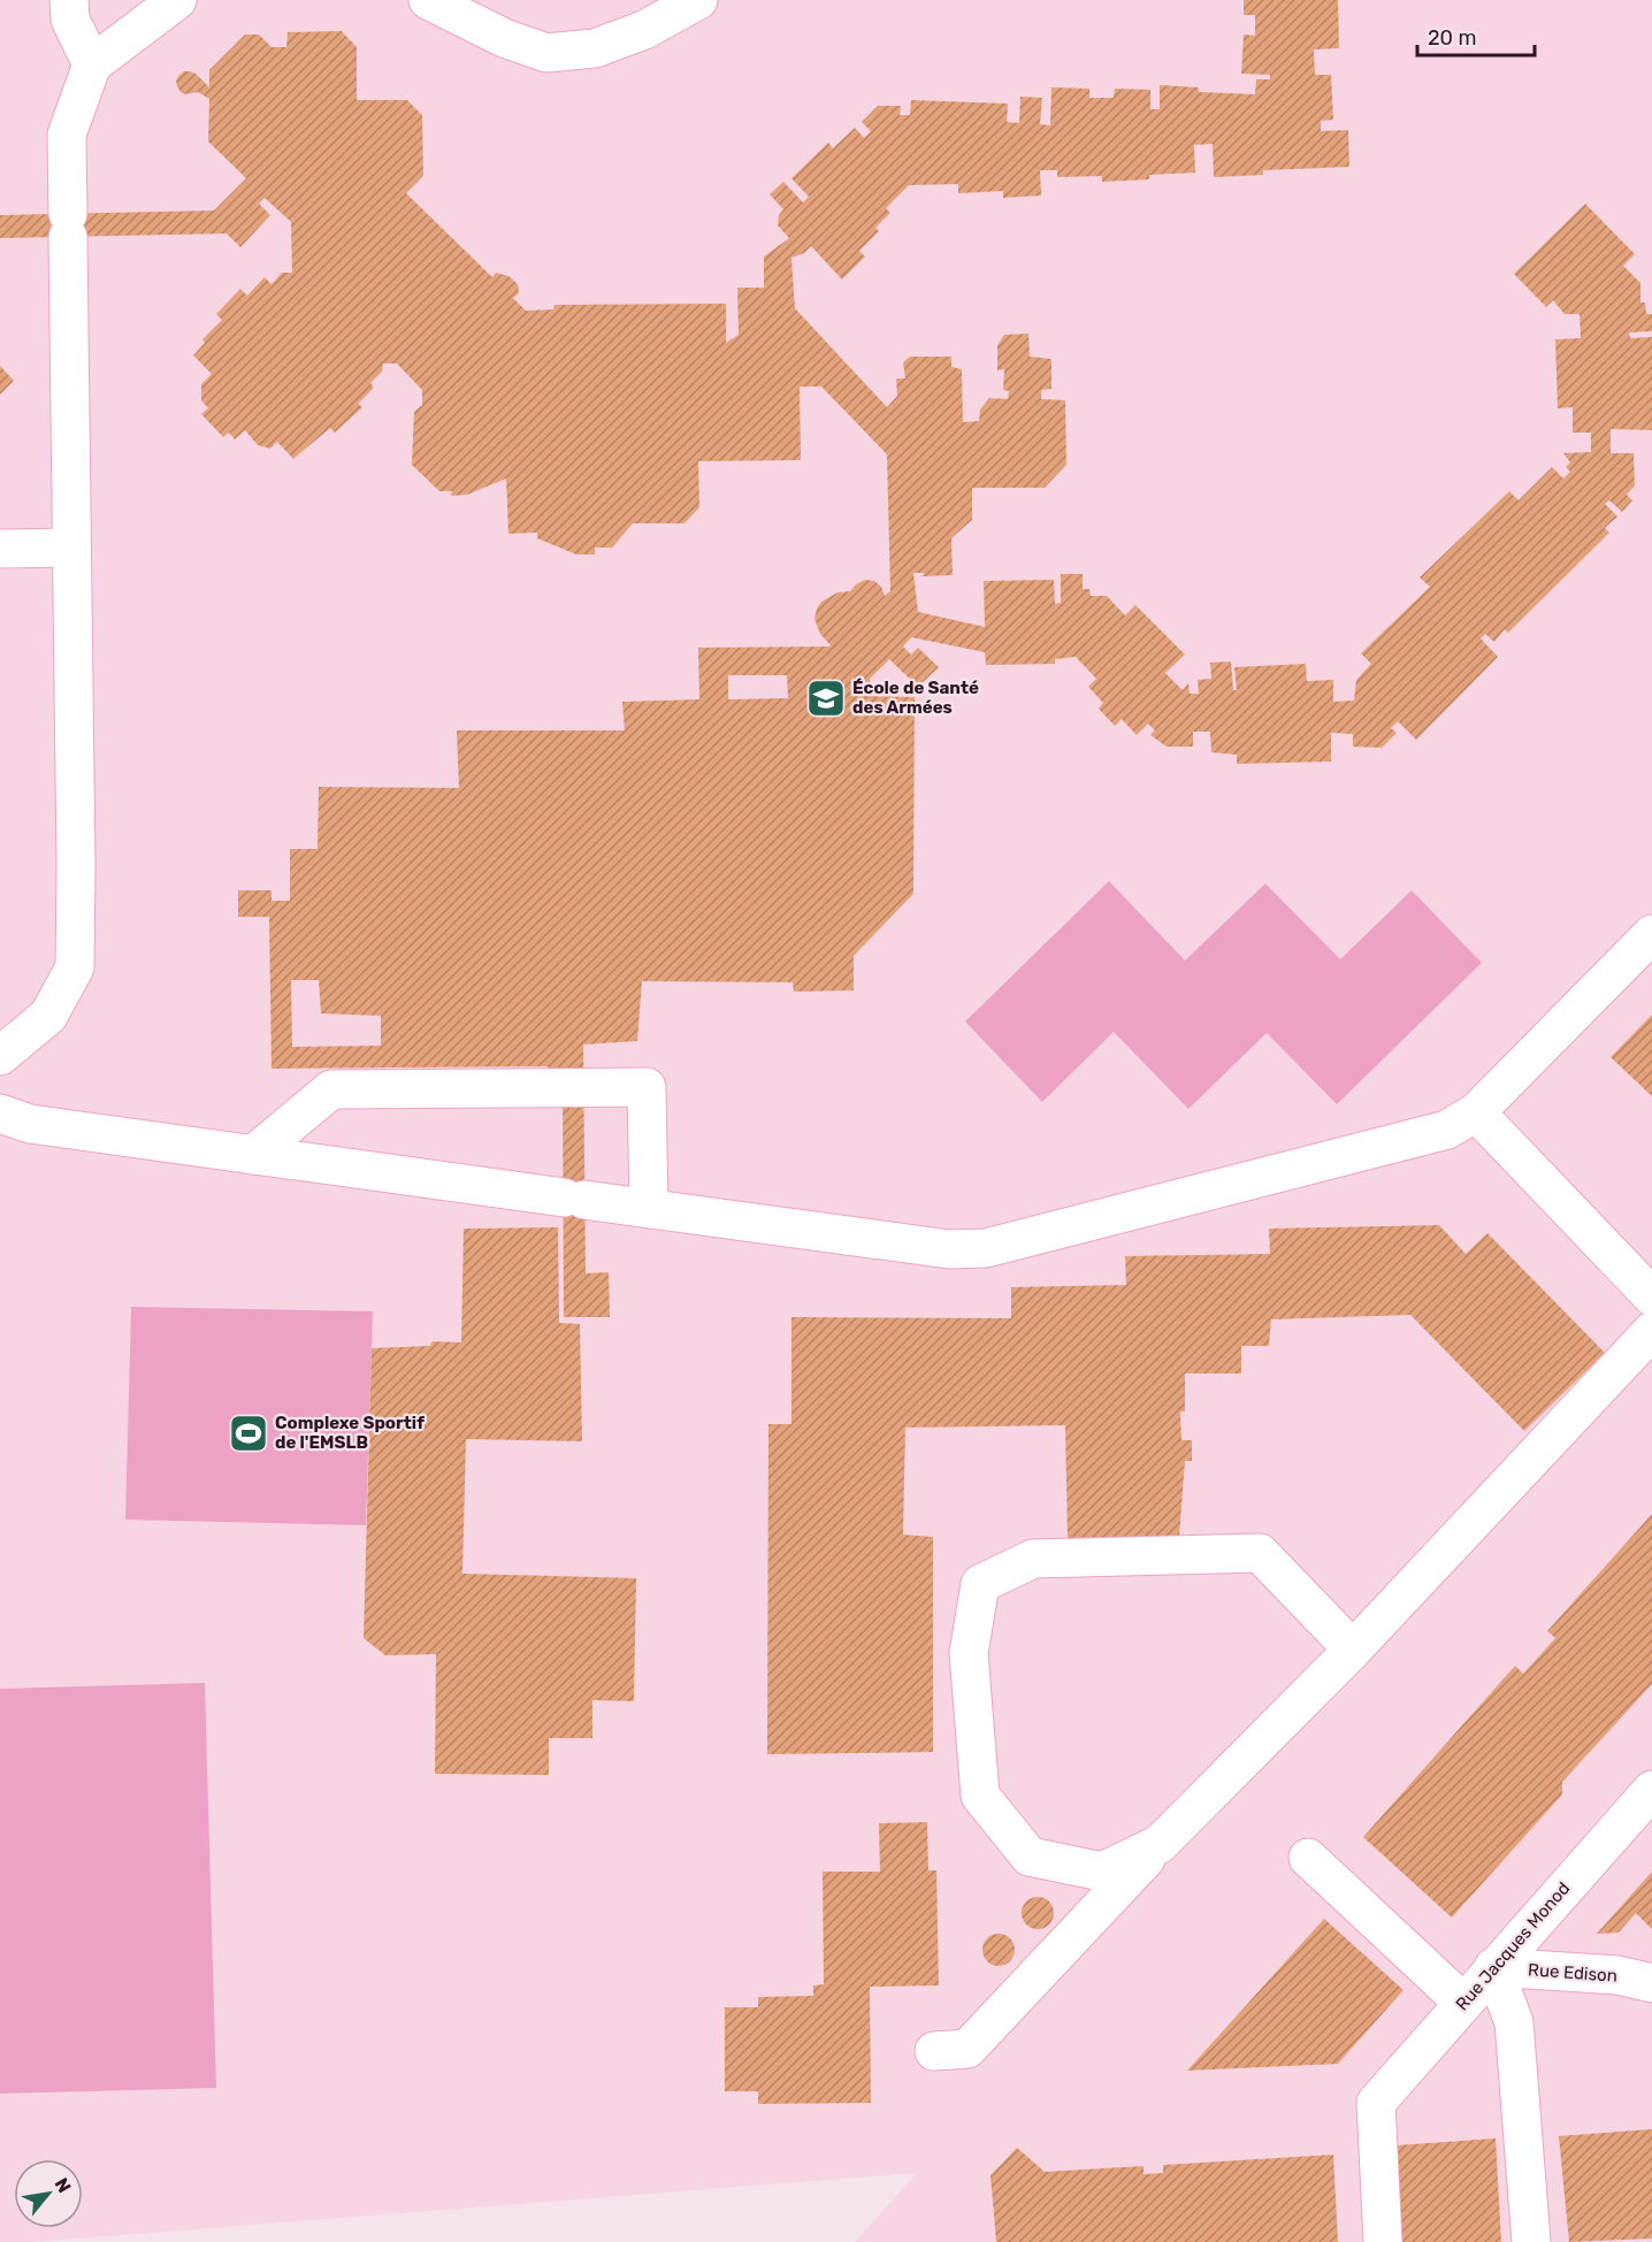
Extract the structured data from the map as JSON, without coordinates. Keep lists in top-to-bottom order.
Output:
{
  "streets": {
    "street": ["Rue Jacques Monod", "Rue Edison"]
  },
  "crossings": [
    ["Rue Jacques Monod", "Rue Edison"]
  ],
  "places": {
    "school or university": ["École de Santé des Armées"],
    "sports": ["Complexe Sportif de l'EMSLB"]
  },
  "scale_bar": "20 m",
  "north": "top right"
}
